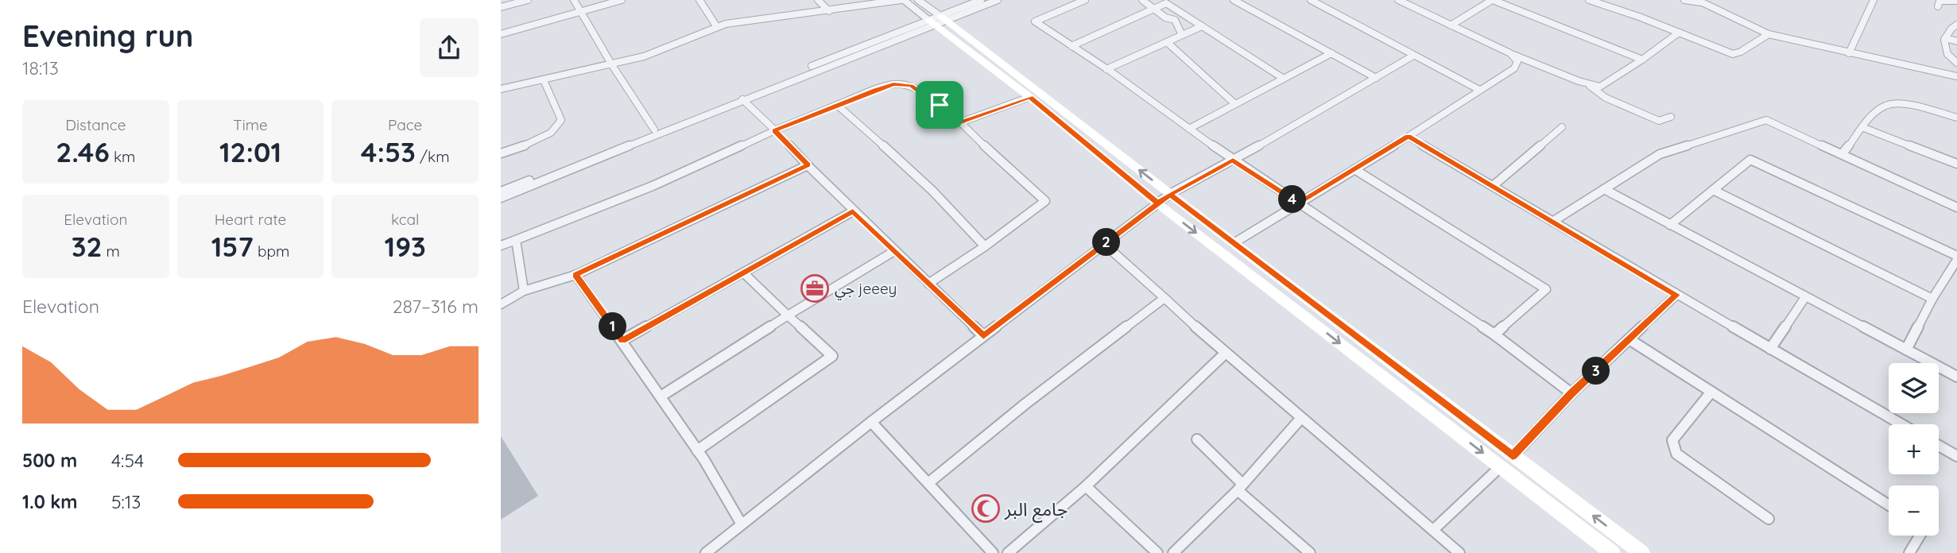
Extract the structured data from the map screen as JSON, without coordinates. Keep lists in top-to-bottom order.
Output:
{
  "places": {
    "office": ["جي jeeey"],
    "mosque": ["جامع البر"]
  },
  "page": {
    "heading": ["Evening run", "18:13"],
    "stats": [
      ["Distance", "2.46 km"],
      ["Time", "12:01"],
      ["Pace", "4:53 /km"],
      ["Elevation", "32 m"],
      ["Heart rate", "157 bpm"],
      ["kcal", "193"]
    ],
    "pins": [
      "4",
      "2",
      "1",
      "3"
    ],
    "chart": ["Elevation", "287–316 m"],
    "map_buttons": ["+", "−"],
    "list": [
      {
        "name": "500 m",
        "note": "4:54"
      },
      {
        "name": "1.0 km",
        "note": "5:13"
      }
    ]
  }
}
